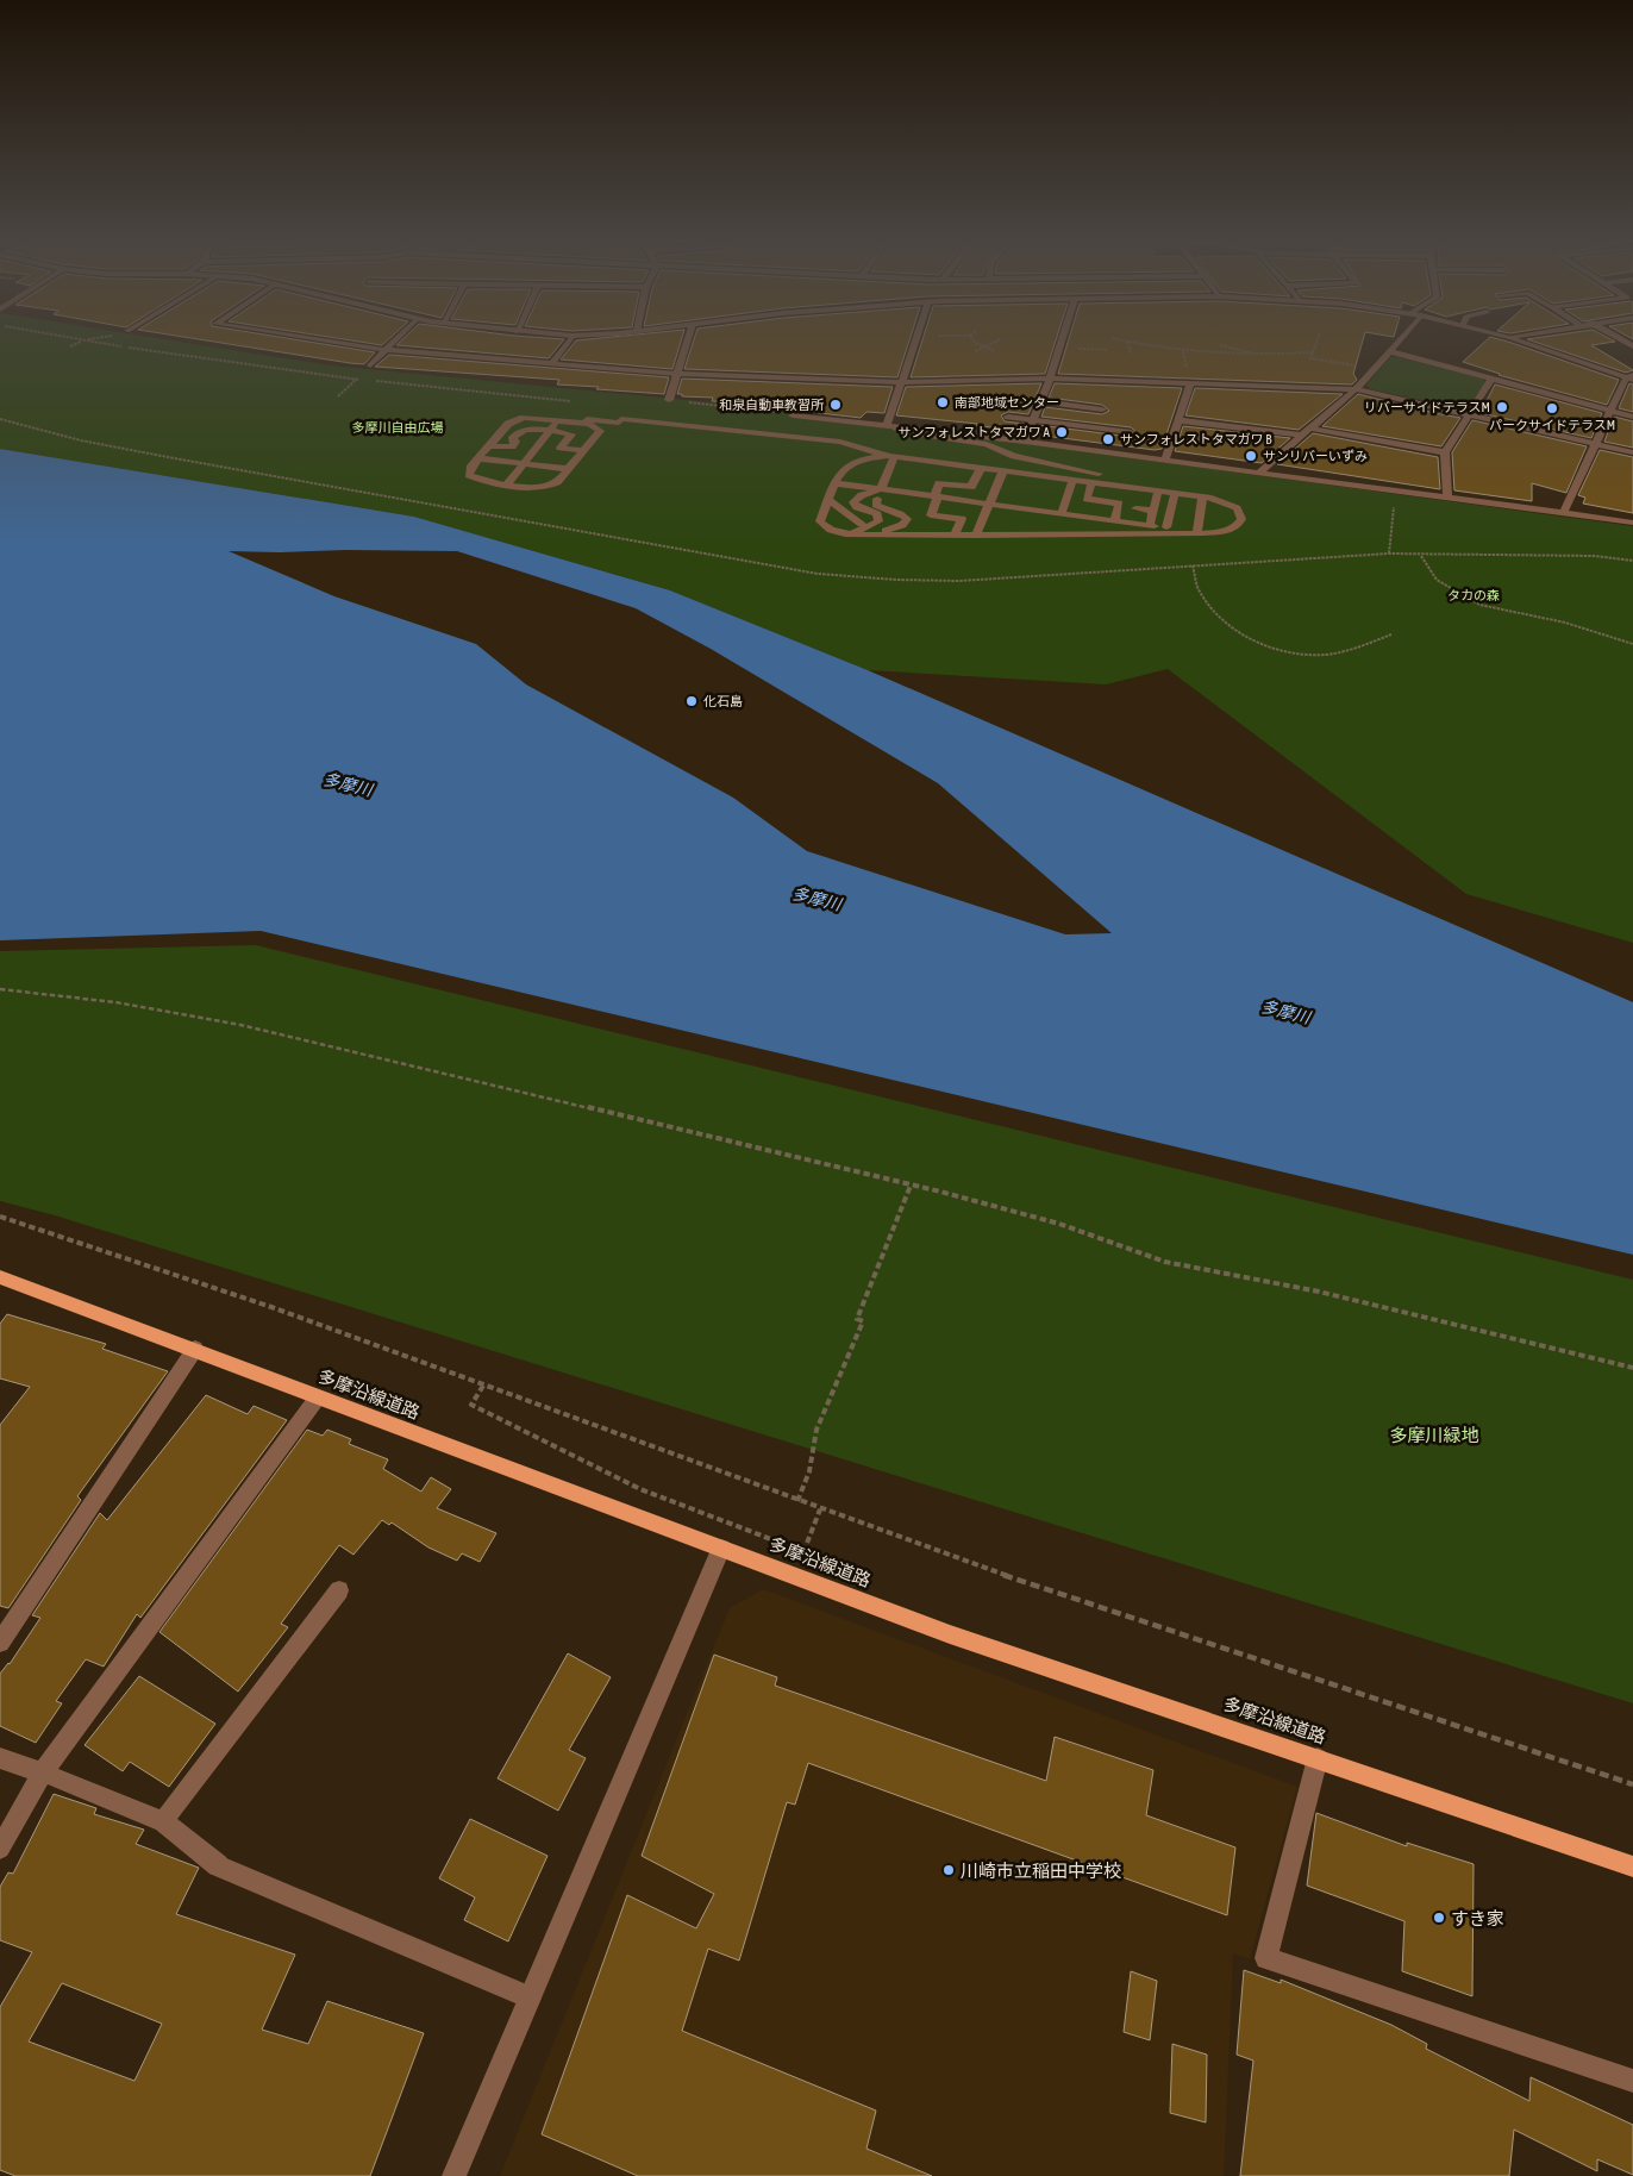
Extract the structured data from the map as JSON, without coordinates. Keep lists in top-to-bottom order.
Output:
{
  "streets": {
    "main road": ["多摩沿線道路"]
  },
  "water": ["多摩川"],
  "parks": ["多摩川自由広場", "タカの森", "多摩川緑地"],
  "places": [
    "南部地域センター",
    "和泉自動車教習所",
    "リバーサイドテラスM",
    "パークサイドテラスM",
    "サンフォレストタマガワ A",
    "サンフォレストタマガワ B",
    "サンリバーいずみ",
    "化石島",
    "川崎市立稲田中学校",
    "すき家"
  ]
}
